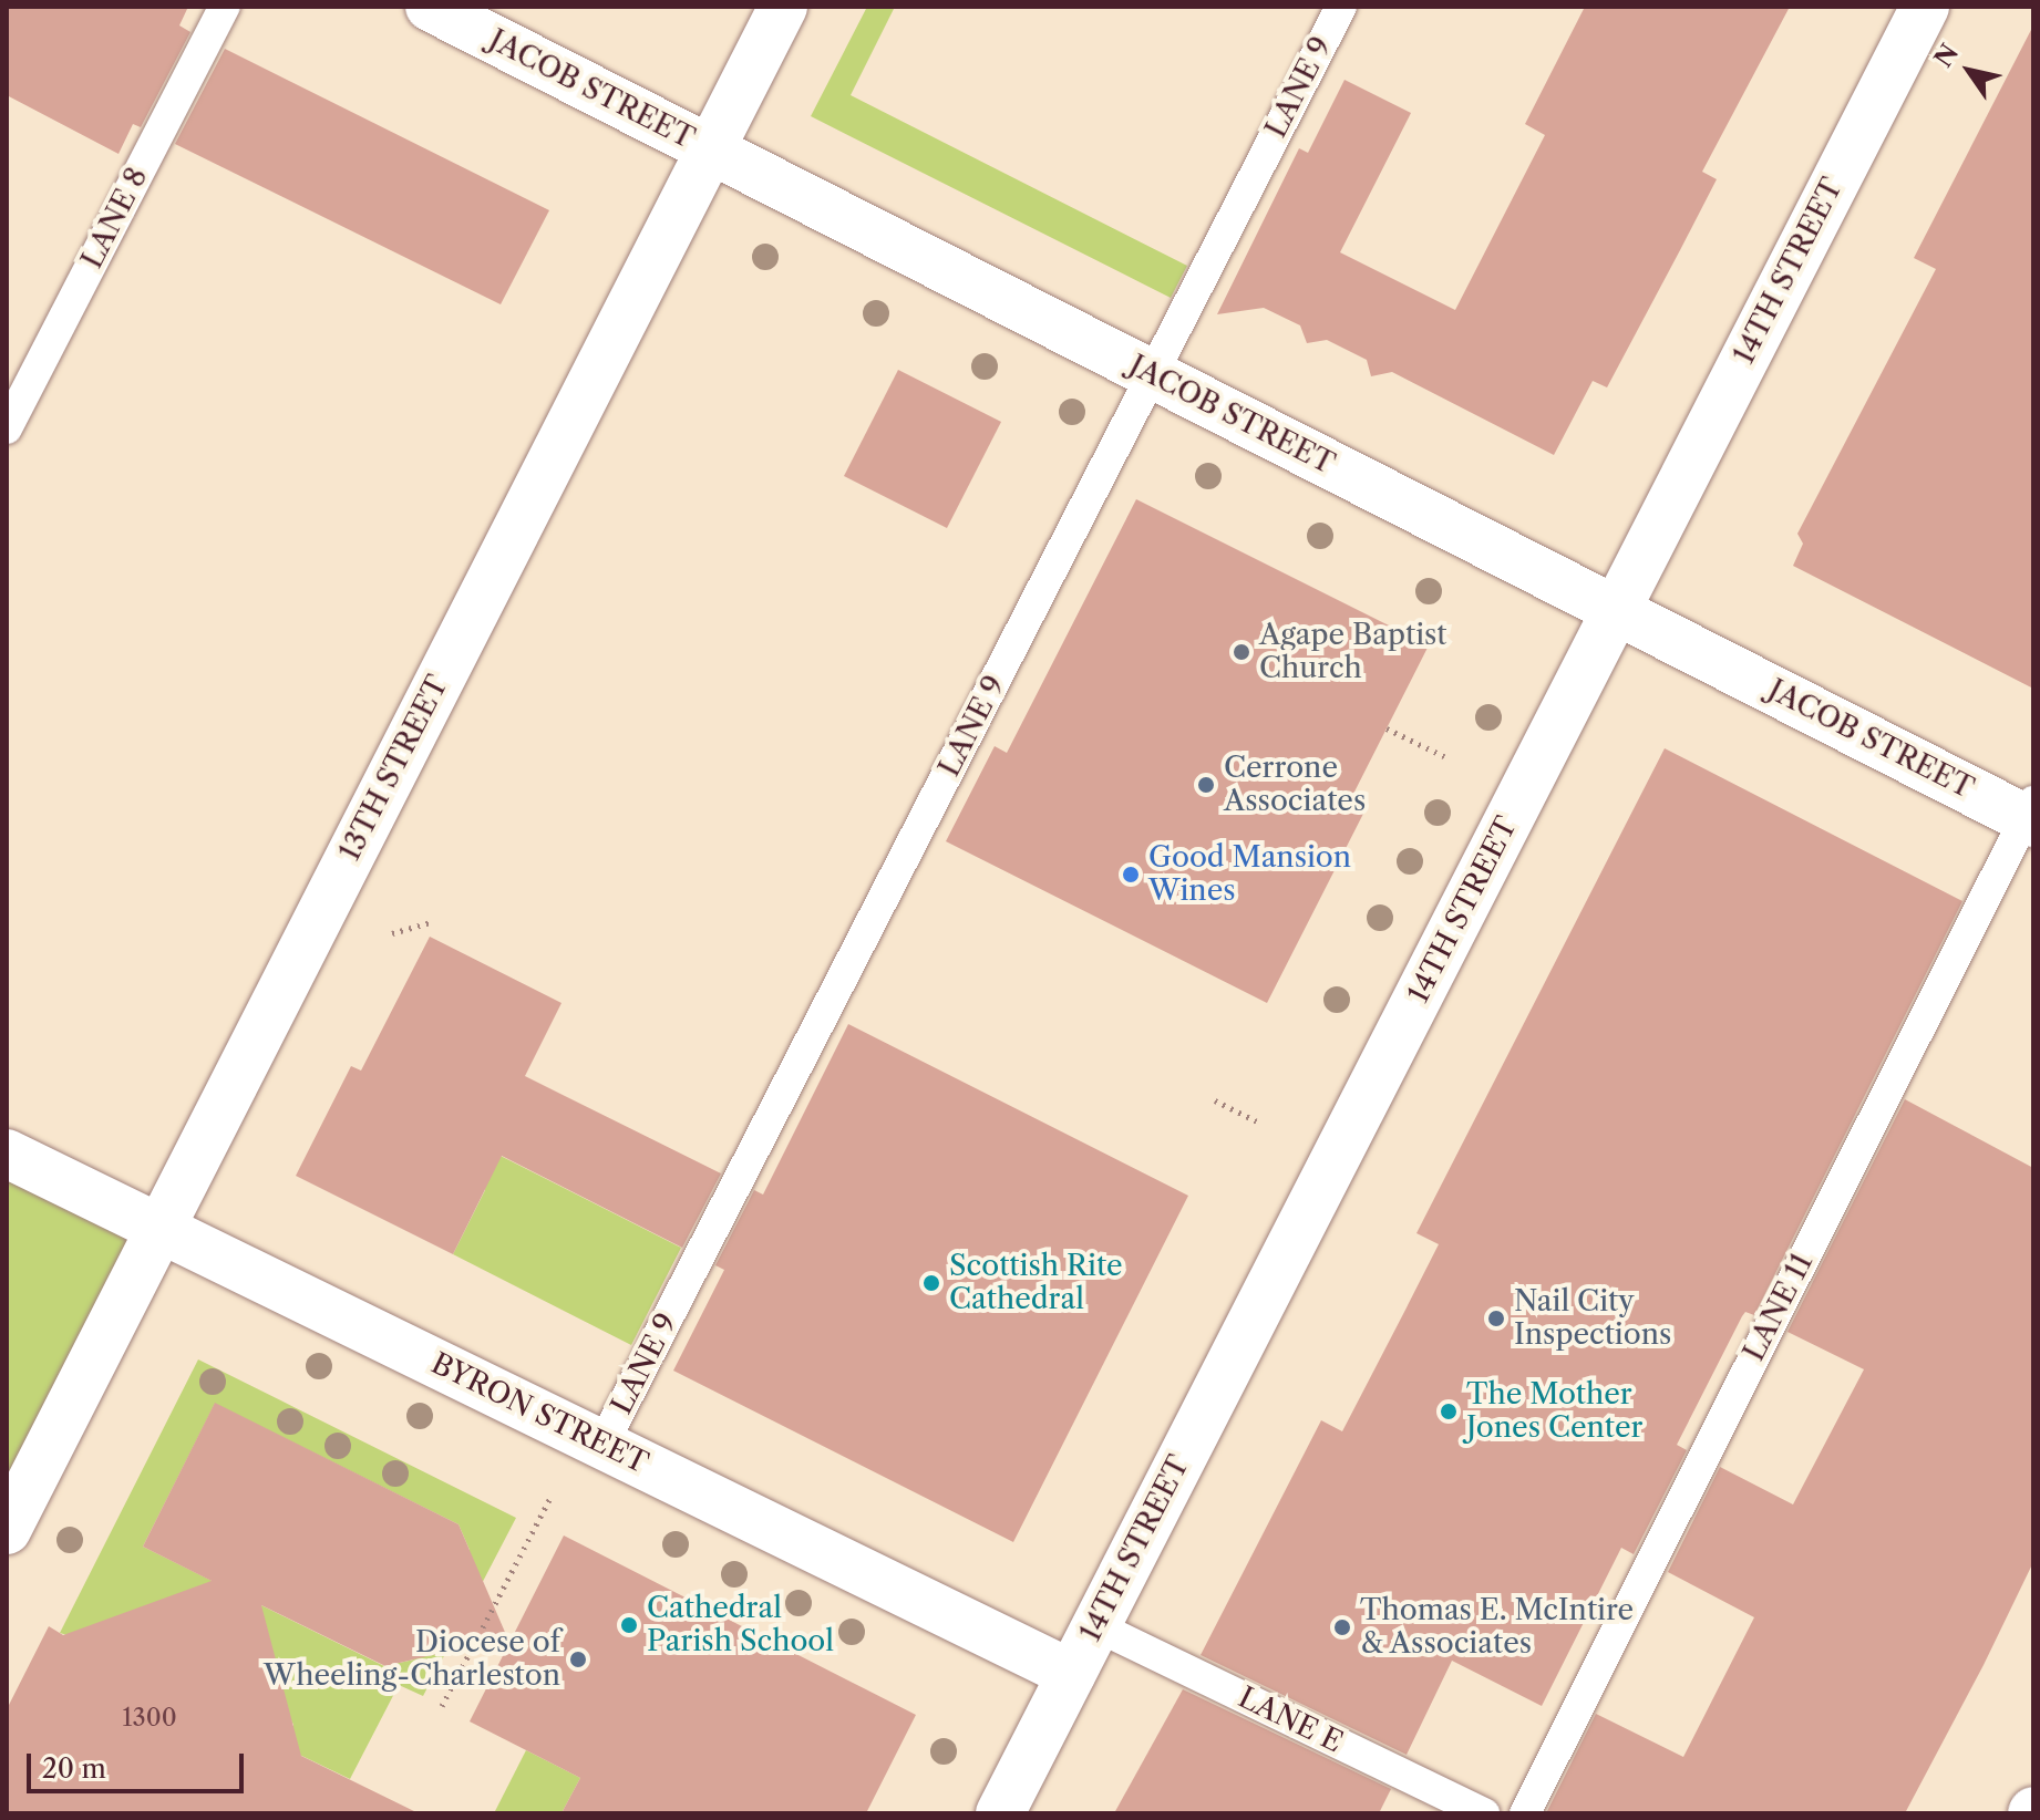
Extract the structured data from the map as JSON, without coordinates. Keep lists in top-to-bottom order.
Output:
{
  "streets": {
    "street": [
      "JACOB STREET",
      "14TH STREET",
      "13TH STREET",
      "BYRON STREET"
    ],
    "lane": [
      "LANE 9",
      "LANE 8",
      "LANE 11",
      "LANE E"
    ]
  },
  "crossings": [
    ["LANE 9", "JACOB STREET"],
    ["LANE 9", "BYRON STREET"],
    ["JACOB STREET", "14TH STREET"],
    ["JACOB STREET", "13TH STREET"],
    ["JACOB STREET", "LANE 11"],
    ["14TH STREET", "BYRON STREET"],
    ["14TH STREET", "LANE E"],
    ["13TH STREET", "BYRON STREET"]
  ],
  "places": [
    "Agape Baptist Church",
    "Cerrone Associates",
    "Good Mansion Wines",
    "Scottish Rite Cathedral",
    "Nail City Inspections",
    "The Mother Jones Center",
    "Cathedral Parish School",
    "Thomas E. McIntire & Associates",
    "Diocese of Wheeling-Charleston"
  ],
  "house_numbers": ["1300"],
  "scale_bar": "20 m",
  "north": "top left"
}
